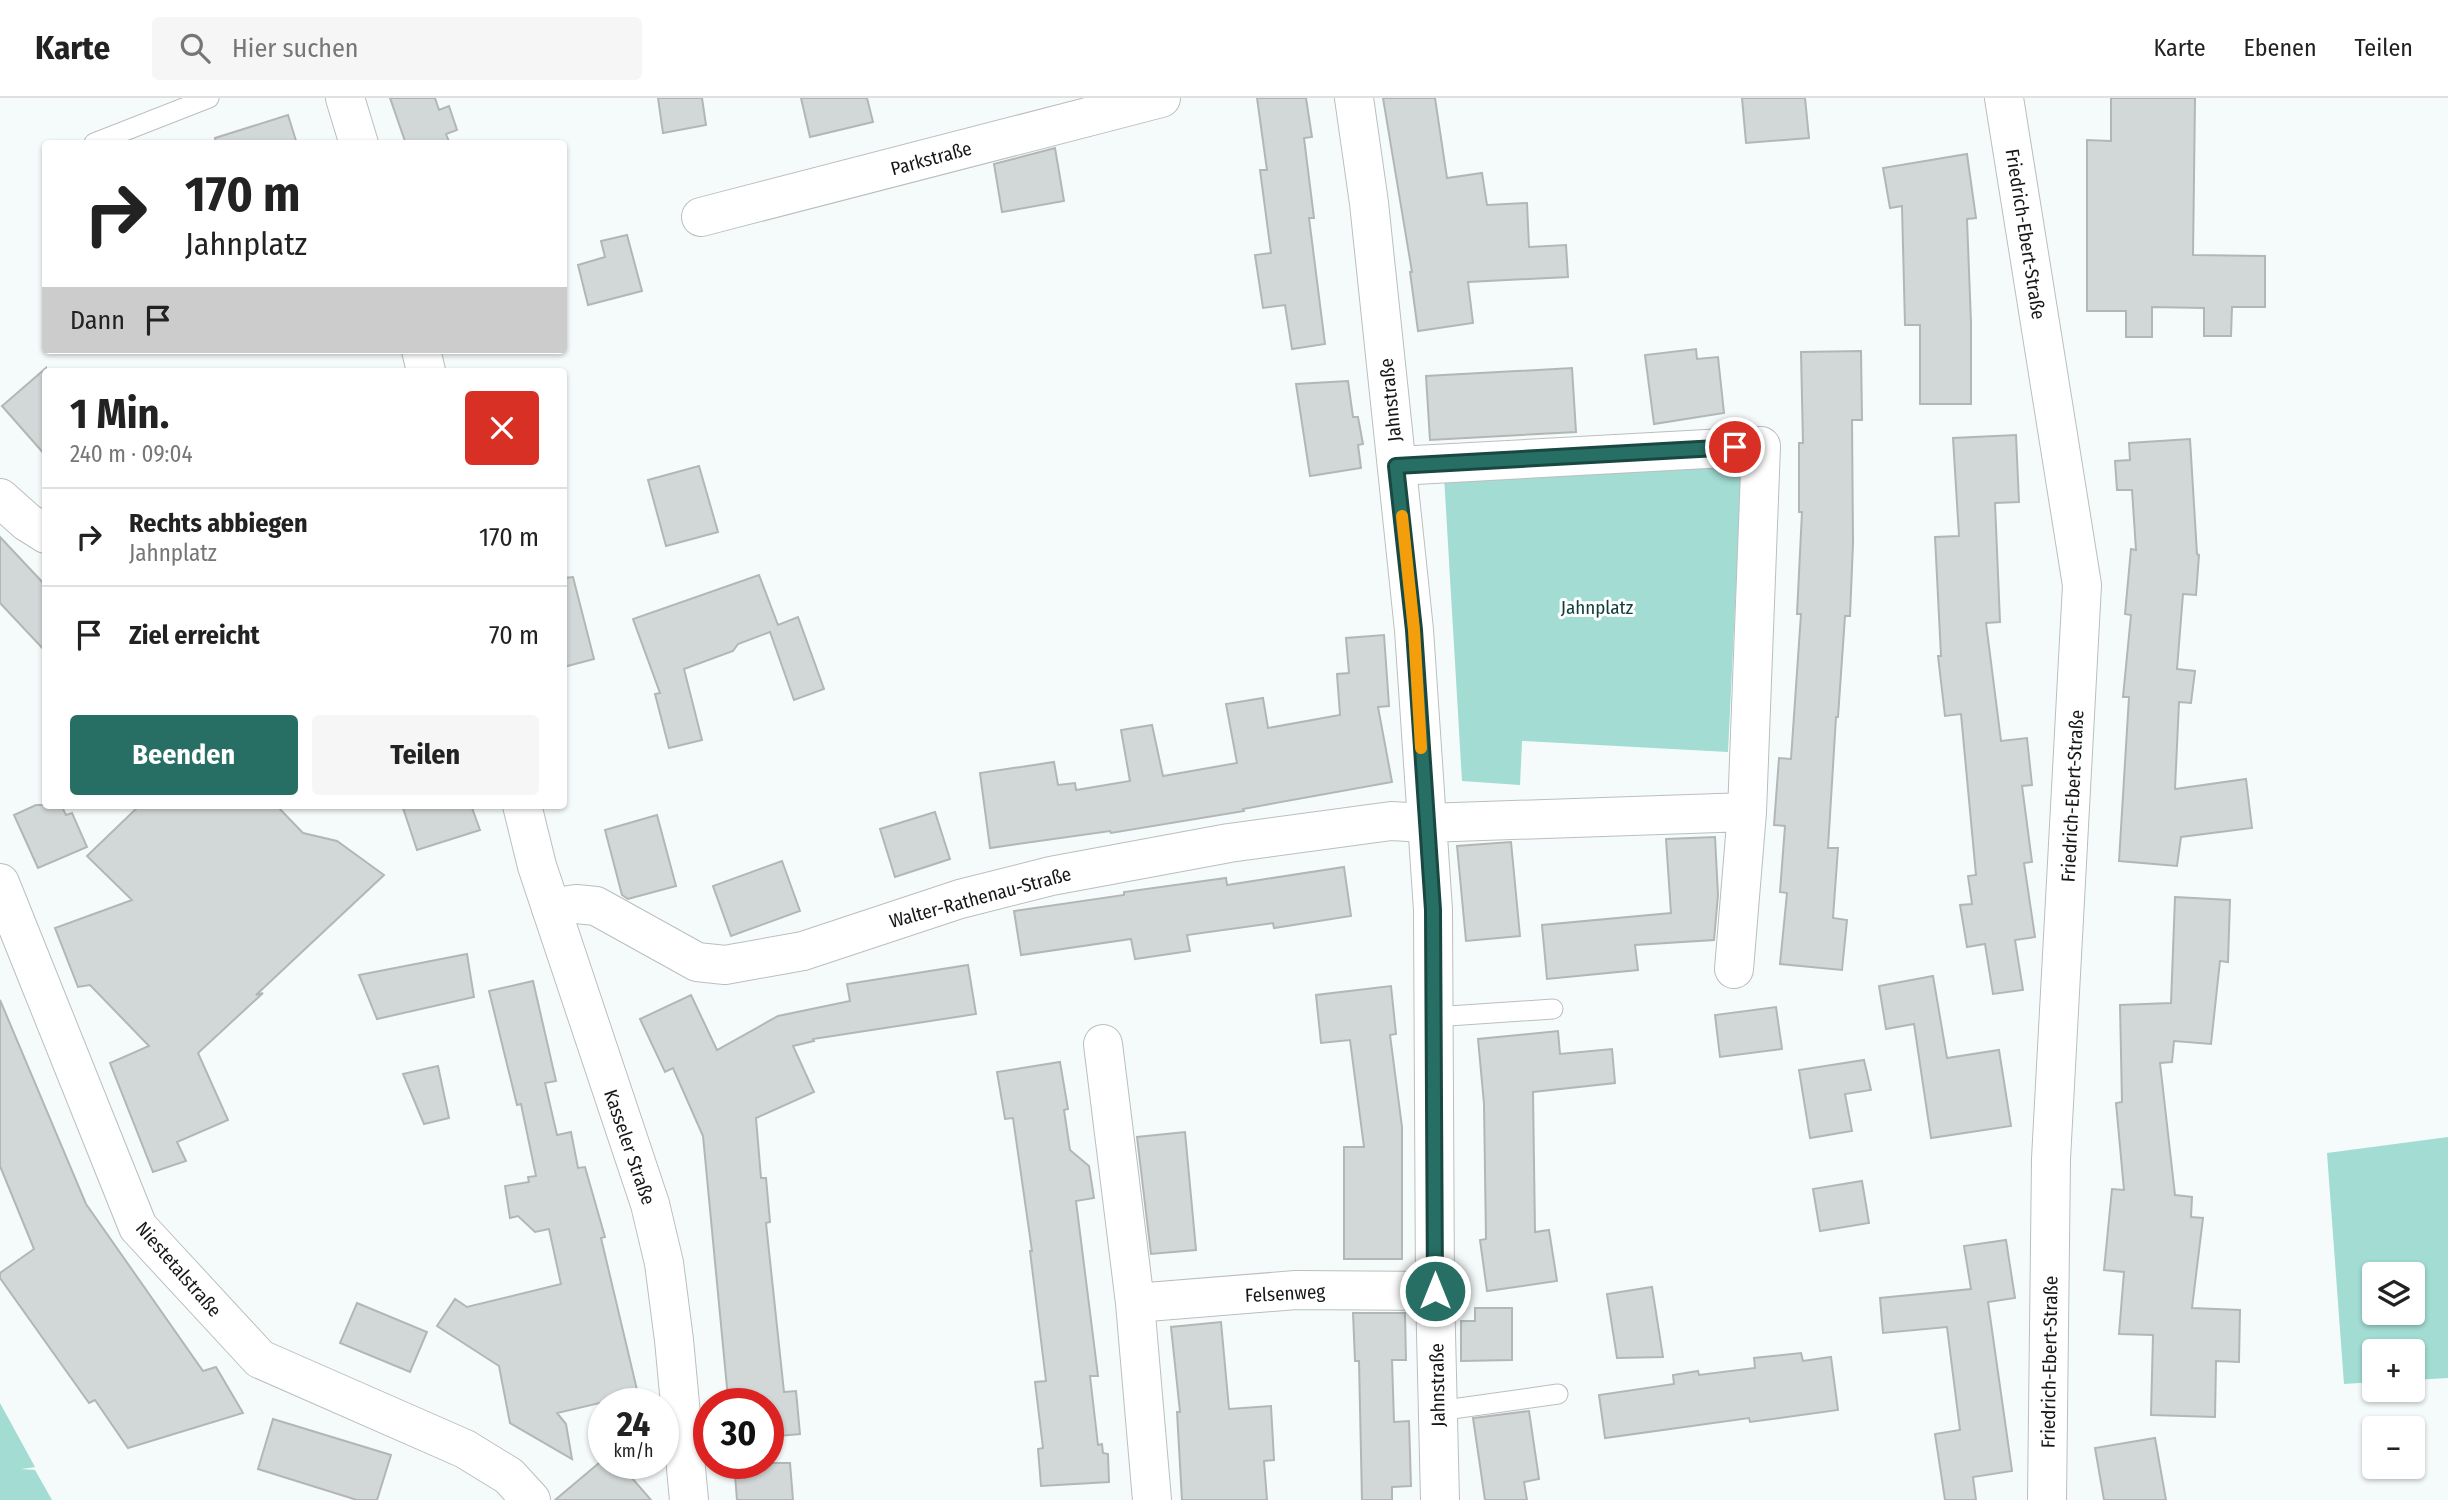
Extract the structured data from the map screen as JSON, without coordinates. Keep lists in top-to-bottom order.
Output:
{
  "streets": {
    "street": [
      "Parkstraße",
      "Friedrich-Ebert-Straße",
      "Jahnstraße",
      "Walter-Rathenau-Straße",
      "Kasseler Straße",
      "Niestetalstraße",
      "Felsenweg"
    ]
  },
  "crossings": [
    ["Jahnstraße", "Walter-Rathenau-Straße"],
    ["Jahnstraße", "Felsenweg"],
    ["Walter-Rathenau-Straße", "Kasseler Straße"]
  ],
  "parks": ["Jahnplatz"],
  "page": {
    "header": "Karte",
    "search": "Hier suchen",
    "nav": ["Karte", "Ebenen", "Teilen"],
    "turn": ["170 m", "Jahnplatz"],
    "then": "Dann",
    "heading": ["1 Min.", "240 m · 09:04"],
    "list": [
      {
        "name": "Rechts abbiegen",
        "note": "Jahnplatz",
        "value": "170 m"
      },
      {
        "name": "Ziel erreicht",
        "value": "70 m"
      }
    ],
    "buttons": ["Beenden", "Teilen"],
    "map_buttons": ["+", "−"],
    "speed": "24 km/h",
    "limit": "30"
  }
}
